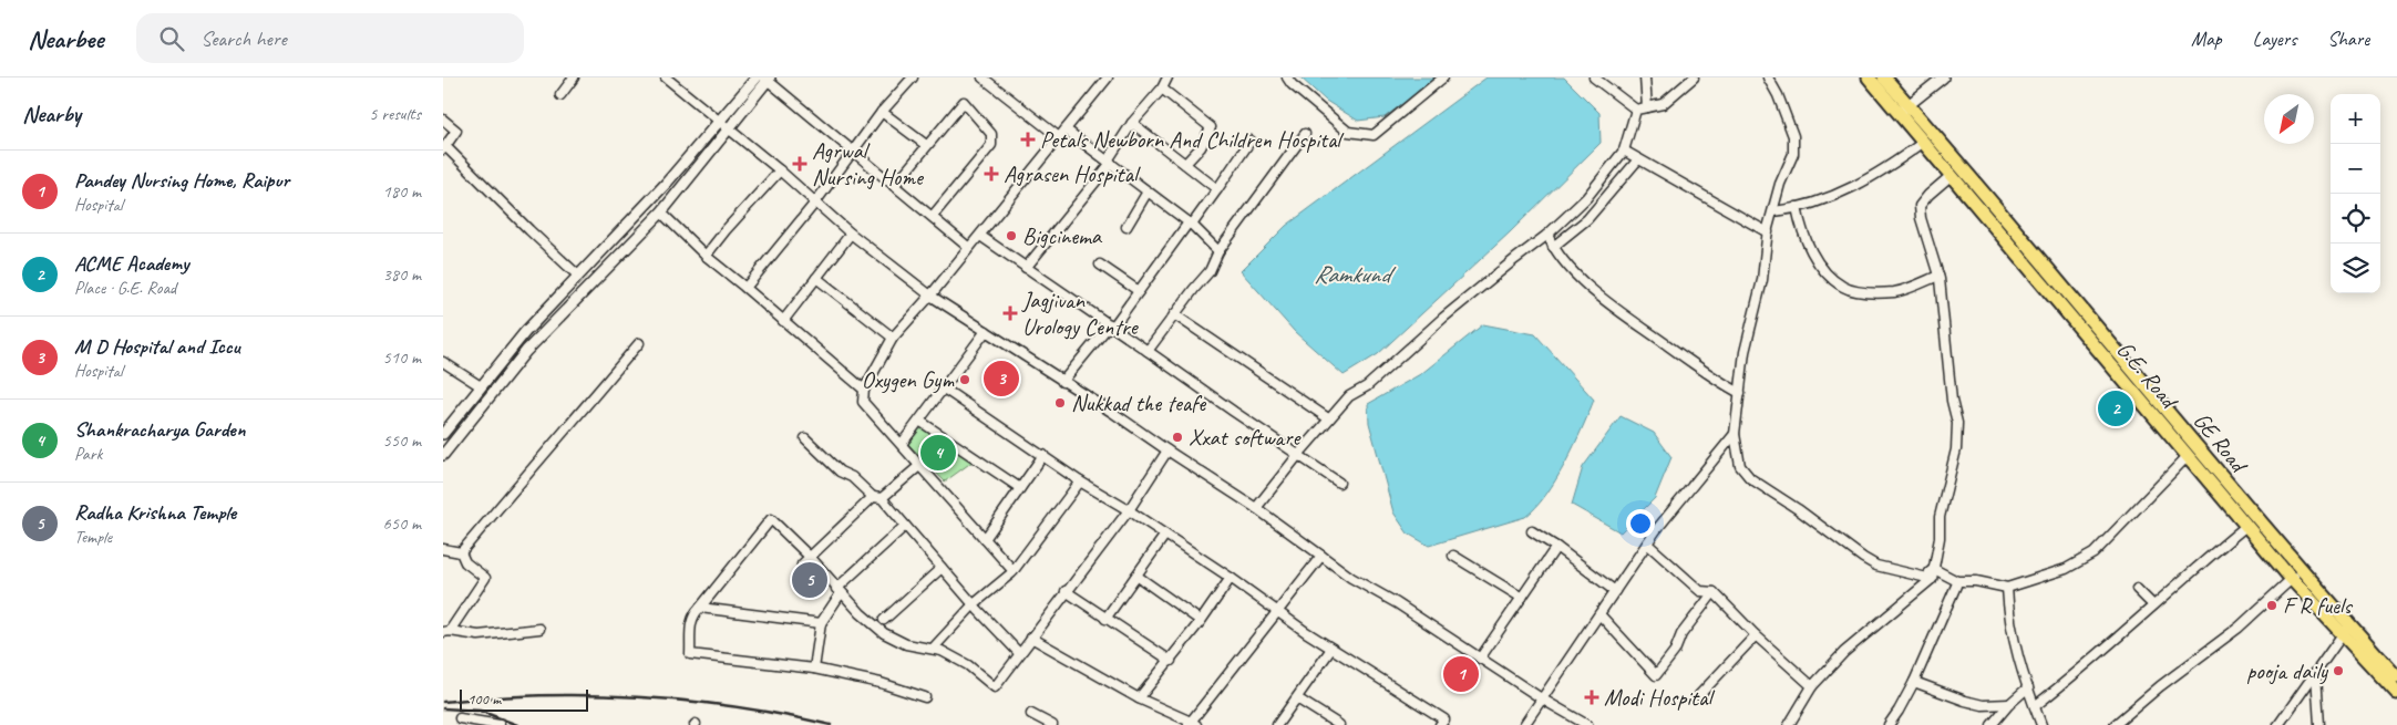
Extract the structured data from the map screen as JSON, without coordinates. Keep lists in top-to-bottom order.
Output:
{
  "streets": {
    "main road": ["G.E. Road", "GE Road"]
  },
  "crossings": [
    ["G.E. Road", "GE Road"]
  ],
  "water": ["Ramkund"],
  "places": {
    "health": [
      "Petals Newborn And Children Hospital",
      "Agrwal Nursing Home",
      "Agrasen Hospital",
      "Jagjivan Urology Centre",
      "Modi Hospital"
    ],
    "other": [
      "Bigcinema",
      "Oxygen Gym",
      "Nukkad the teafe",
      "Xxat software",
      "F R fuels",
      "pooja daily"
    ]
  },
  "scale_bar": "100 m",
  "north": "bottom left",
  "page": {
    "header": "Nearbee",
    "search": "Search here",
    "nav": ["Map", "Layers", "Share"],
    "heading": ["Nearby", "5 results"],
    "map_buttons": ["+", "−"],
    "list": [
      {
        "mark": "1",
        "name": "Pandey Nursing Home, Raipur",
        "note": "Hospital",
        "value": "180 m"
      },
      {
        "mark": "2",
        "name": "ACME Academy",
        "note": "Place · G.E. Road",
        "value": "380 m"
      },
      {
        "mark": "3",
        "name": "M D Hospital and Iccu",
        "note": "Hospital",
        "value": "510 m"
      },
      {
        "mark": "4",
        "name": "Shankracharya Garden",
        "note": "Park",
        "value": "550 m"
      },
      {
        "mark": "5",
        "name": "Radha Krishna Temple",
        "note": "Temple",
        "value": "650 m"
      }
    ],
    "pins": [
      "3",
      "2",
      "4",
      "5",
      "1"
    ],
    "scale": "100 m"
  }
}
